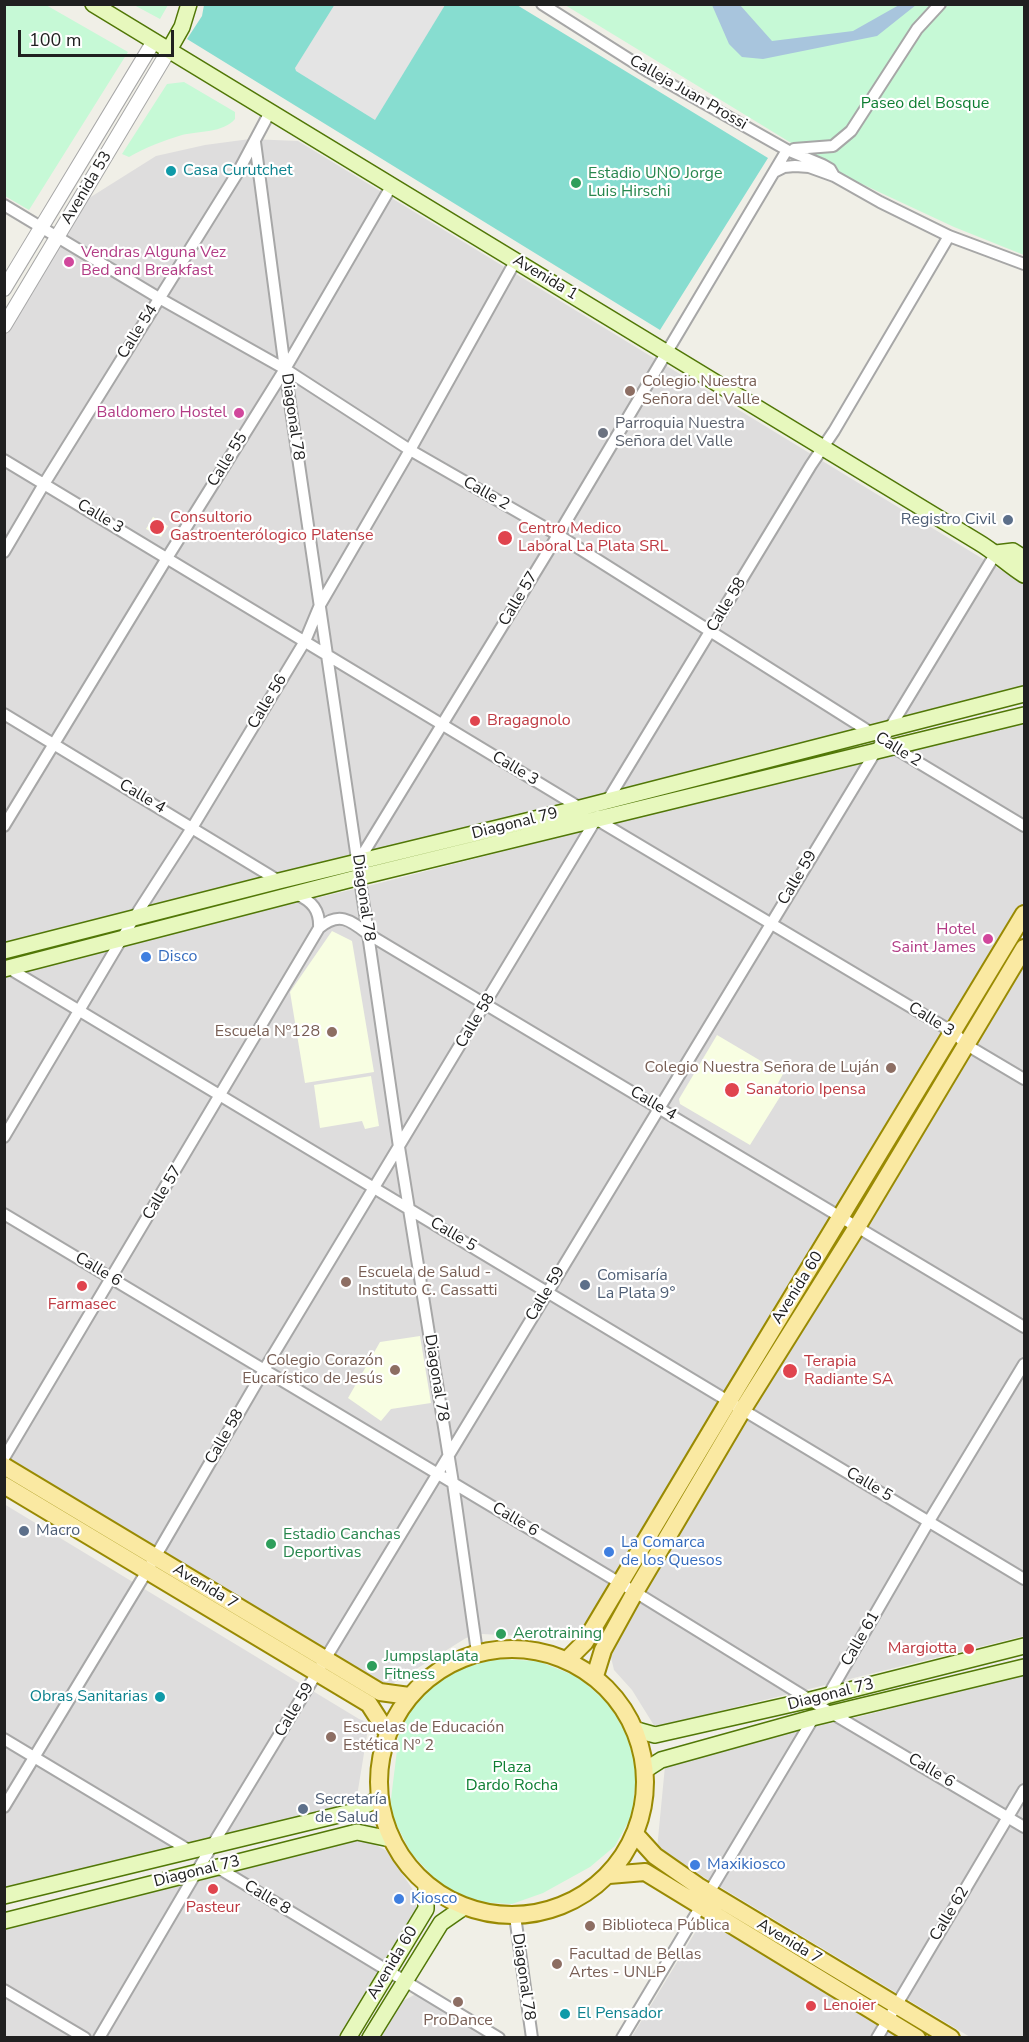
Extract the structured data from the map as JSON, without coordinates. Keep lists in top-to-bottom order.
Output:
{
  "streets": {
    "main road": [
      "Avenida 1",
      "Diagonal 79",
      "Avenida 60",
      "Avenida 7",
      "Diagonal 73"
    ],
    "street": [
      "Calleja Juan Prossi",
      "Avenida 53",
      "Calle 54",
      "Diagonal 78",
      "Calle 55",
      "Calle 2",
      "Calle 3",
      "Calle 57",
      "Calle 58",
      "Calle 56",
      "Calle 4",
      "Calle 59",
      "Calle 5",
      "Calle 6",
      "Calle 61",
      "Calle 8",
      "Calle 62"
    ]
  },
  "crossings": [
    ["Calleja Juan Prossi", "Calle 57"],
    ["Calleja Juan Prossi", "Calle 58"],
    ["Avenida 53", "Avenida 1"],
    ["Avenida 53", "Calle 2"],
    ["Avenida 1", "Calle 54"],
    ["Avenida 1", "Calle 55"],
    ["Avenida 1", "Calle 57"],
    ["Avenida 1", "Calle 58"],
    ["Avenida 1", "Calle 56"],
    ["Avenida 1", "Calle 59"],
    ["Calle 54", "Diagonal 78"],
    ["Calle 54", "Calle 2"],
    ["Calle 54", "Calle 3"],
    ["Diagonal 78", "Calle 55"],
    ["Diagonal 78", "Calle 2"],
    ["Diagonal 78", "Calle 3"],
    ["Diagonal 78", "Calle 57"],
    ["Diagonal 78", "Calle 58"],
    ["Diagonal 78", "Calle 56"],
    ["Diagonal 78", "Calle 4"],
    ["Diagonal 78", "Diagonal 79"],
    ["Diagonal 78", "Calle 59"],
    ["Diagonal 78", "Calle 5"],
    ["Diagonal 78", "Calle 6"],
    ["Calle 55", "Calle 2"],
    ["Calle 55", "Calle 3"],
    ["Calle 55", "Calle 4"],
    ["Calle 2", "Calle 57"],
    ["Calle 2", "Calle 58"],
    ["Calle 2", "Calle 56"],
    ["Calle 2", "Diagonal 79"],
    ["Calle 2", "Calle 59"],
    ["Calle 3", "Calle 57"],
    ["Calle 3", "Calle 58"],
    ["Calle 3", "Calle 56"],
    ["Calle 3", "Diagonal 79"],
    ["Calle 3", "Calle 59"],
    ["Calle 3", "Avenida 60"],
    ["Calle 57", "Calle 4"],
    ["Calle 57", "Diagonal 79"],
    ["Calle 57", "Calle 5"],
    ["Calle 57", "Calle 6"],
    ["Calle 58", "Calle 4"],
    ["Calle 58", "Diagonal 79"],
    ["Calle 58", "Calle 5"],
    ["Calle 58", "Calle 6"],
    ["Calle 58", "Avenida 7"],
    ["Calle 58", "Calle 8"],
    ["Calle 56", "Calle 4"],
    ["Calle 56", "Diagonal 79"],
    ["Calle 56", "Calle 5"],
    ["Calle 4", "Diagonal 79"],
    ["Calle 4", "Calle 59"],
    ["Calle 4", "Avenida 60"],
    ["Diagonal 79", "Calle 59"],
    ["Diagonal 79", "Calle 5"],
    ["Calle 59", "Calle 5"],
    ["Calle 59", "Calle 6"],
    ["Calle 59", "Avenida 7"],
    ["Calle 59", "Diagonal 73"],
    ["Calle 59", "Calle 8"],
    ["Calle 5", "Avenida 60"],
    ["Calle 5", "Calle 61"],
    ["Calle 6", "Avenida 60"],
    ["Calle 6", "Calle 61"],
    ["Calle 6", "Diagonal 73"],
    ["Calle 6", "Calle 62"],
    ["Avenida 60", "Calle 8"],
    ["Avenida 7", "Calle 61"],
    ["Avenida 7", "Calle 62"],
    ["Calle 61", "Diagonal 73"],
    ["Diagonal 73", "Calle 8"]
  ],
  "parks": ["Paseo del Bosque", "Plaza Dardo Rocha"],
  "places": [
    "Casa Curutchet",
    "Estadio UNO Jorge Luis Hirschi",
    "Vendras Alguna Vez Bed and Breakfast",
    "Colegio Nuestra Señora del Valle",
    "Baldomero Hostel",
    "Parroquia Nuestra Señora del Valle",
    "Registro Civil",
    "Consultorio Gastroenterólogico Platense",
    "Centro Medico Laboral La Plata SRL",
    "Bragagnolo",
    "Hotel Saint James",
    "Disco",
    "Escuela Nº128",
    "Colegio Nuestra Señora de Luján",
    "Sanatorio Ipensa",
    "Escuela de Salud - Instituto C. Cassatti",
    "Comisaría La Plata 9°",
    "Farmasec",
    "Colegio Corazón Eucarístico de Jesús",
    "Terapia Radiante SA",
    "Macro",
    "Estadio Canchas Deportivas",
    "La Comarca de los Quesos",
    "Aerotraining",
    "Margiotta",
    "Jumpslaplata Fitness",
    "Obras Sanitarias",
    "Escuelas de Educación Estética Nº 2",
    "Secretaría de Salud",
    "Maxikiosco",
    "Pasteur",
    "Kiosco",
    "Biblioteca Pública",
    "Facultad de Bellas Artes - UNLP",
    "ProDance",
    "Lenoier",
    "El Pensador"
  ],
  "scale_bar": "100 m"
}
